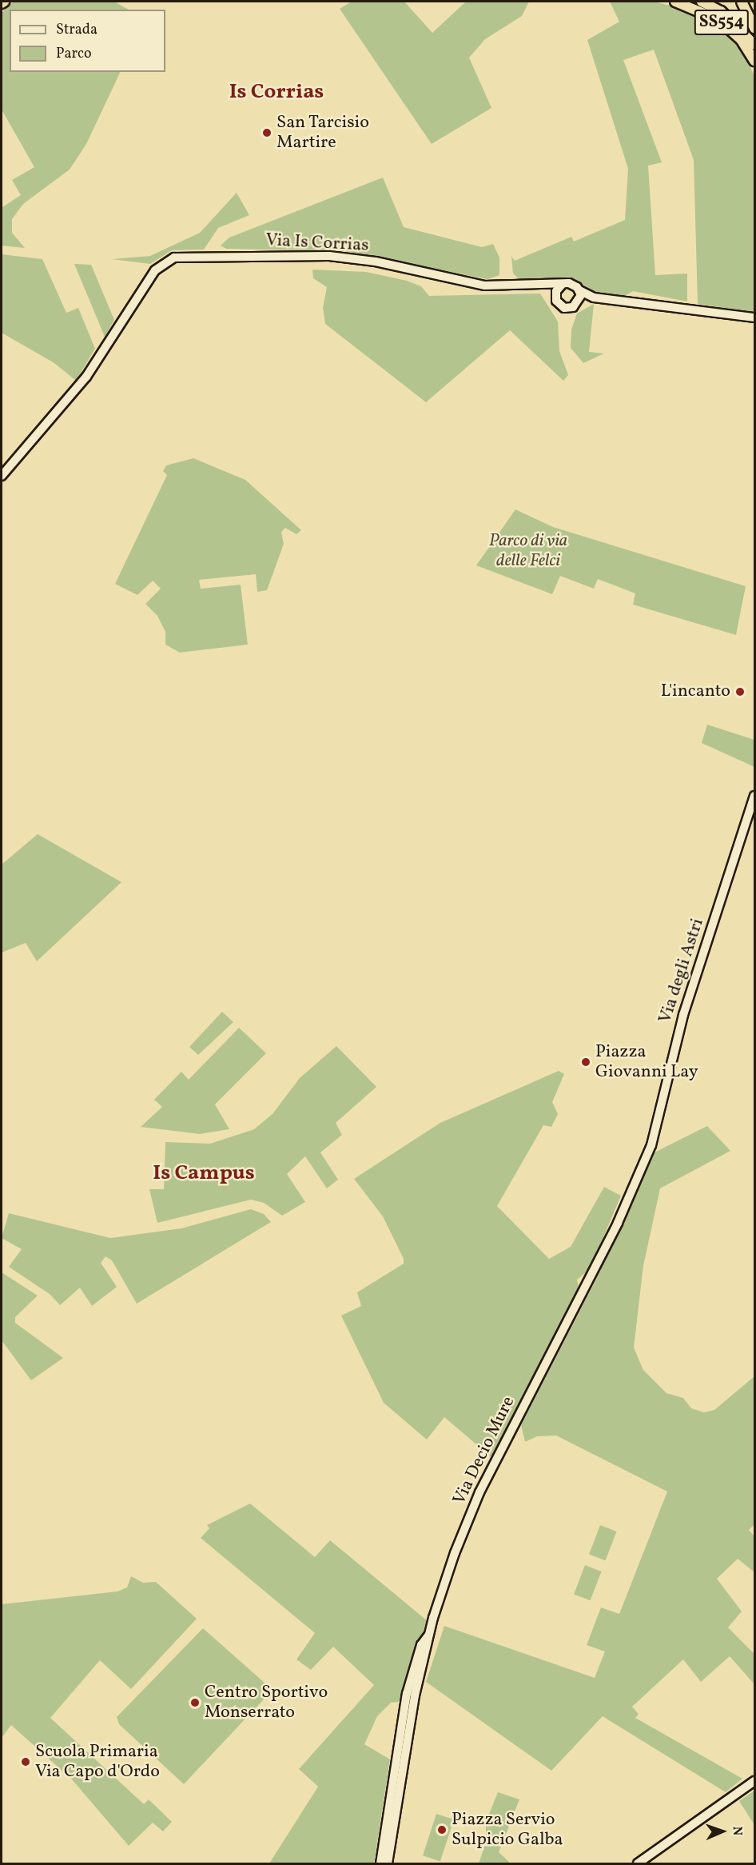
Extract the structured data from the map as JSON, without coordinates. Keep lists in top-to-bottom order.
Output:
{
  "streets": {
    "highway": ["SS554"],
    "street": ["Via Is Corrias", "Via degli Astri", "Via Decio Mure"]
  },
  "crossings": [
    ["Via degli Astri", "Via Decio Mure"]
  ],
  "districts": ["Is Corrias", "Is Campus"],
  "parks": ["Parco di via delle Felci"],
  "places": [
    "San Tarcisio Martire",
    "L'incanto",
    "Piazza Giovanni Lay",
    "Centro Sportivo Monserrato",
    "Scuola Primaria Via Capo d'Ordo",
    "Piazza Servio Sulpicio Galba"
  ],
  "legend": ["Strada", "Parco"],
  "north": "right"
}
